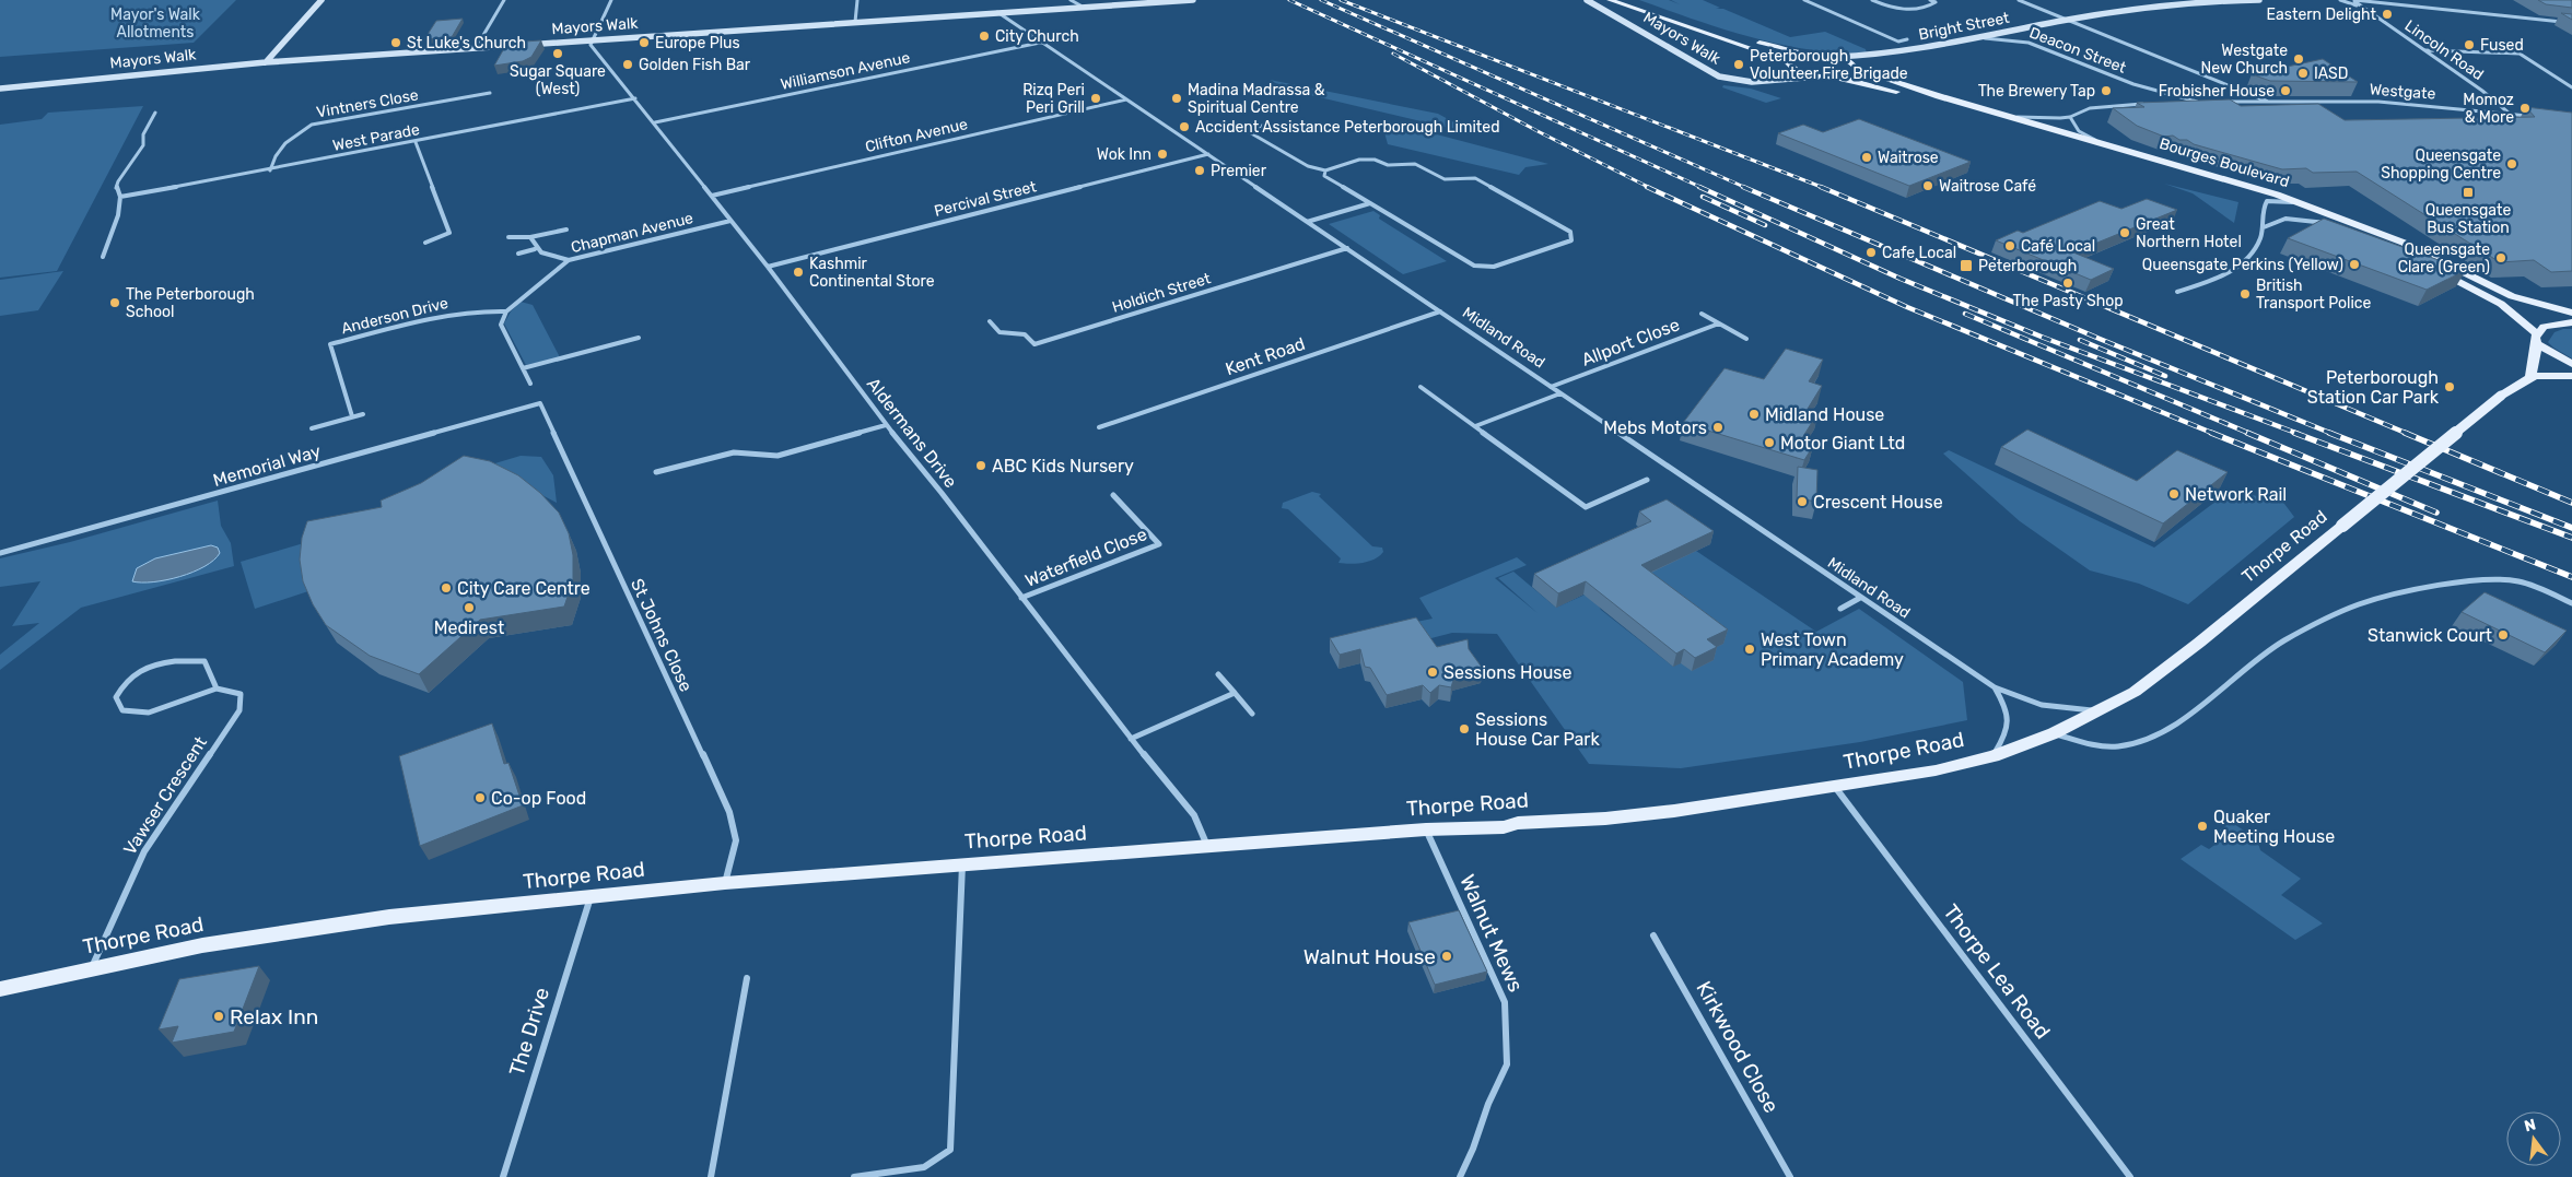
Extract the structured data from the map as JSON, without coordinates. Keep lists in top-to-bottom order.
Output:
{
  "streets": {
    "main road": ["Bourges Boulevard", "Thorpe Road"],
    "street": [
      "Mayors Walk",
      "Bright Street",
      "Deacon Street",
      "Lincoln Road",
      "Williamson Avenue",
      "Westgate",
      "Vintners Close",
      "Clifton Avenue",
      "West Parade",
      "Percival Street",
      "Chapman Avenue",
      "Holdich Street",
      "Anderson Drive",
      "Midland Road",
      "Allport Close",
      "Kent Road",
      "Aldermans Drive",
      "Memorial Way",
      "Waterfield Close",
      "St Johns Close",
      "Vawser Crescent",
      "Walnut Mews",
      "Thorpe Lea Road",
      "The Drive",
      "Kirkwood Close"
    ]
  },
  "crossings": [
    ["Mayors Walk", "Midland Road"],
    ["Mayors Walk", "Aldermans Drive"],
    ["Bright Street", "Deacon Street"],
    ["Bright Street", "Bourges Boulevard"],
    ["Lincoln Road", "Westgate"],
    ["Williamson Avenue", "Midland Road"],
    ["Williamson Avenue", "Aldermans Drive"],
    ["Vintners Close", "West Parade"],
    ["Clifton Avenue", "Midland Road"],
    ["Clifton Avenue", "Aldermans Drive"],
    ["West Parade", "Aldermans Drive"],
    ["Percival Street", "Midland Road"],
    ["Percival Street", "Aldermans Drive"],
    ["Chapman Avenue", "Anderson Drive"],
    ["Chapman Avenue", "Aldermans Drive"],
    ["Holdich Street", "Midland Road"],
    ["Midland Road", "Allport Close"],
    ["Midland Road", "Kent Road"],
    ["Midland Road", "Thorpe Road"],
    ["Aldermans Drive", "Thorpe Road"],
    ["Aldermans Drive", "Waterfield Close"],
    ["Memorial Way", "St Johns Close"],
    ["Thorpe Road", "St Johns Close"],
    ["Thorpe Road", "Vawser Crescent"],
    ["Thorpe Road", "Walnut Mews"],
    ["Thorpe Road", "Thorpe Lea Road"],
    ["Thorpe Road", "The Drive"]
  ],
  "parks": ["Mayor's Walk Allotments"],
  "places": {
    "other": [
      "Eastern Delight",
      "City Church",
      "St Luke's Church",
      "Europe Plus",
      "Fused",
      "Sugar Square (West)",
      "Westgate New Church",
      "Golden Fish Bar",
      "Peterborough Volunteer Fire Brigade",
      "IASD",
      "The Brewery Tap",
      "Frobisher House",
      "Rizq Peri Peri Grill",
      "Madina Madrassa & Spiritual Centre",
      "Momoz & More",
      "Accident Assistance Peterborough Limited",
      "Wok Inn",
      "Waitrose",
      "Queensgate Shopping Centre",
      "Premier",
      "Waitrose Café",
      "Great Northern Hotel",
      "Café Local",
      "Cafe Local",
      "Queensgate Clare (Green)",
      "Queensgate Perkins (Yellow)",
      "Kashmir Continental Store",
      "The Pasty Shop",
      "British Transport Police",
      "The Peterborough School",
      "Peterborough Station Car Park",
      "Midland House",
      "Mebs Motors",
      "Motor Giant Ltd",
      "ABC Kids Nursery",
      "Network Rail",
      "Crescent House",
      "City Care Centre",
      "Medirest",
      "Stanwick Court",
      "West Town Primary Academy",
      "Sessions House",
      "Sessions House Car Park",
      "Co-op Food",
      "Quaker Meeting House",
      "Walnut House",
      "Relax Inn"
    ],
    "transit": ["Queensgate Bus Station", "Peterborough"]
  },
  "north": "top"
}
